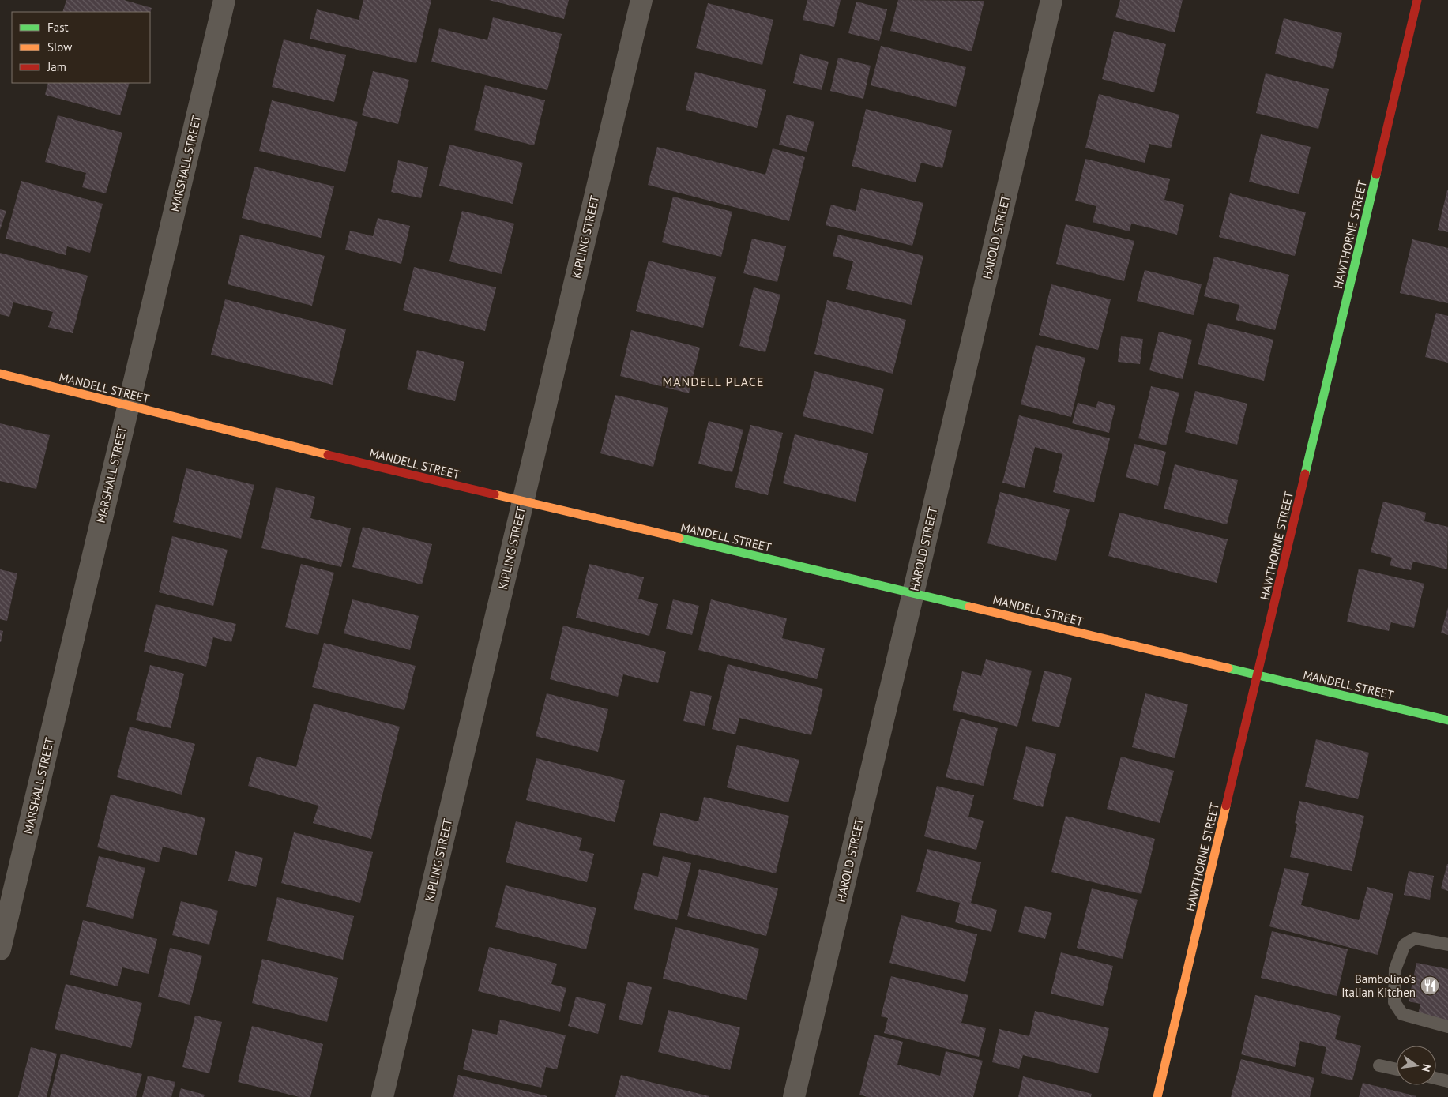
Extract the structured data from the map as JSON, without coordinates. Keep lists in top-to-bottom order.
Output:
{
  "streets": {
    "street": [
      "MARSHALL STREET",
      "HAWTHORNE STREET",
      "KIPLING STREET",
      "HAROLD STREET",
      "MANDELL STREET"
    ]
  },
  "crossings": [
    ["MARSHALL STREET", "MANDELL STREET"],
    ["HAWTHORNE STREET", "MANDELL STREET"],
    ["KIPLING STREET", "MANDELL STREET"],
    ["HAROLD STREET", "MANDELL STREET"]
  ],
  "districts": ["MANDELL PLACE"],
  "places": {
    "restaurant": ["Bambolino's Italian Kitchen"]
  },
  "legend": ["Fast", "Slow", "Jam"],
  "north": "right"
}
